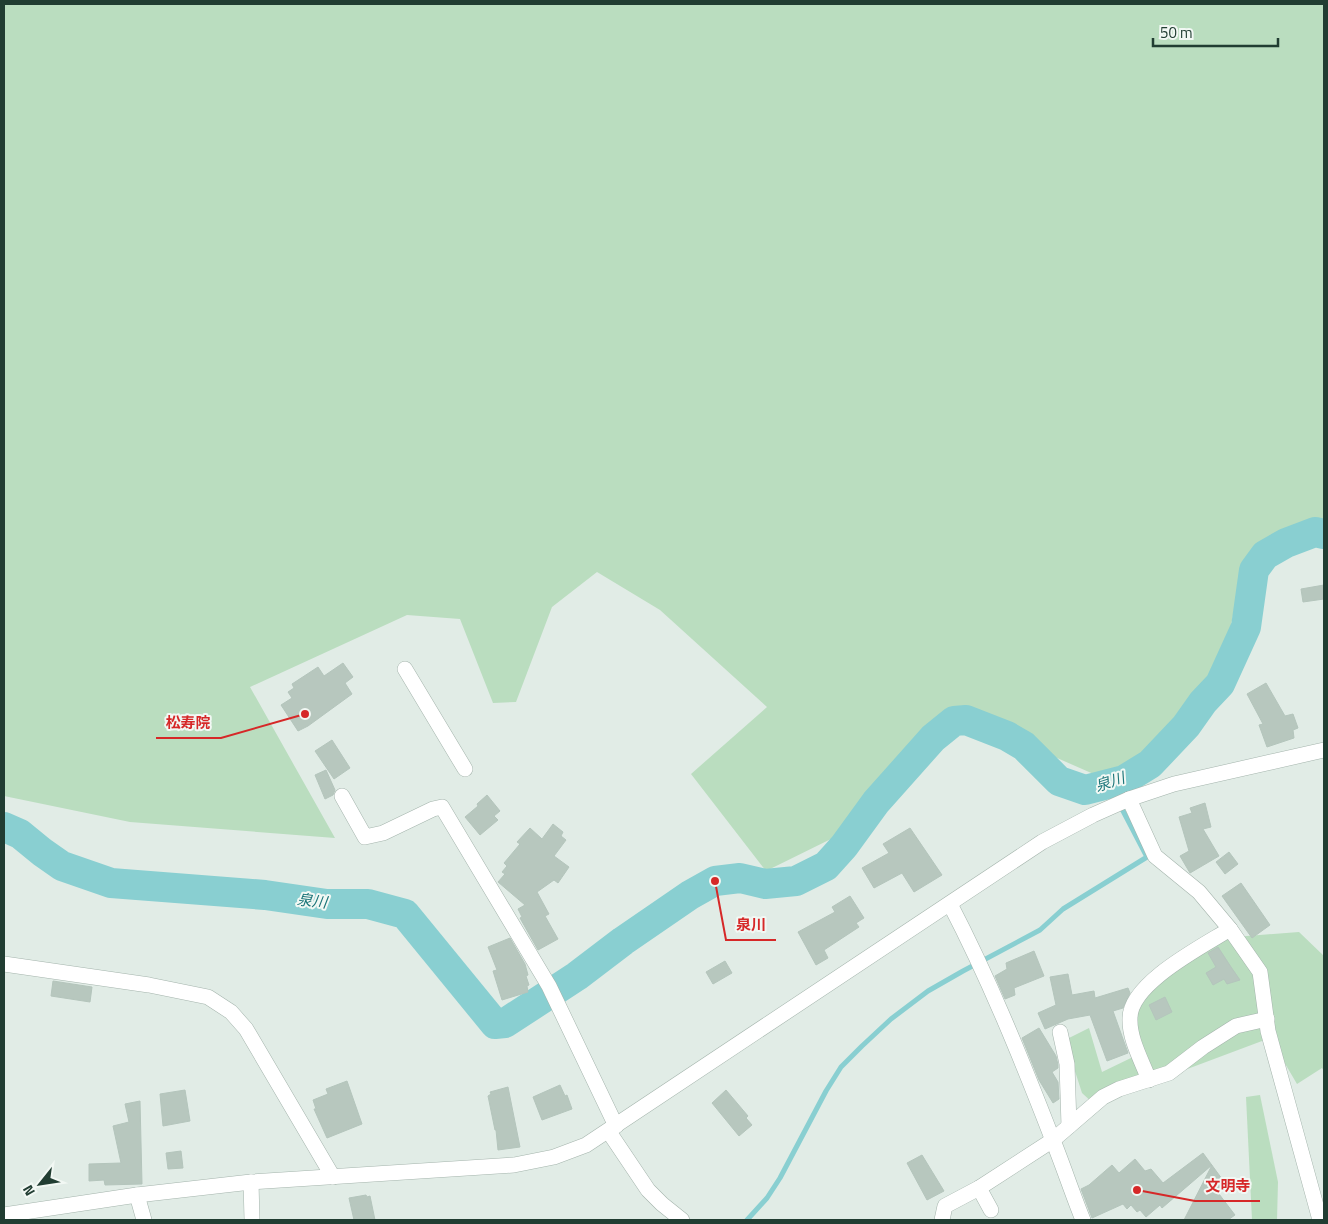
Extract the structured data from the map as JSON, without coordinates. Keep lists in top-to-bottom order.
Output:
{
  "water": ["泉川"],
  "places": ["松寿院", "泉川", "文明寺"],
  "scale_bar": "50 m",
  "north": "bottom left"
}
